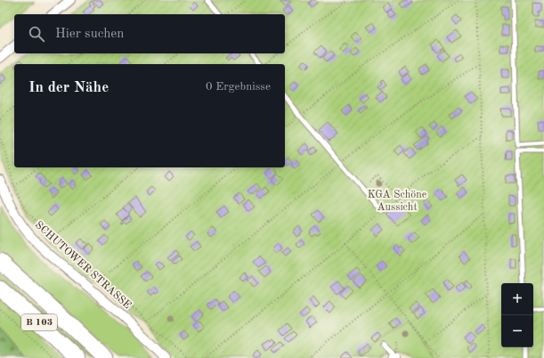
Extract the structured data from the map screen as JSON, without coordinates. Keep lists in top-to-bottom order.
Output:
{
  "streets": {
    "highway": ["B 103"],
    "street": ["SCHUTOWER STRASSE"]
  },
  "parks": ["KGA Schöne Aussicht"],
  "page": {
    "search": "Hier suchen",
    "heading": ["In der Nähe", "0 Ergebnisse"],
    "map_buttons": ["+", "−"]
  }
}
